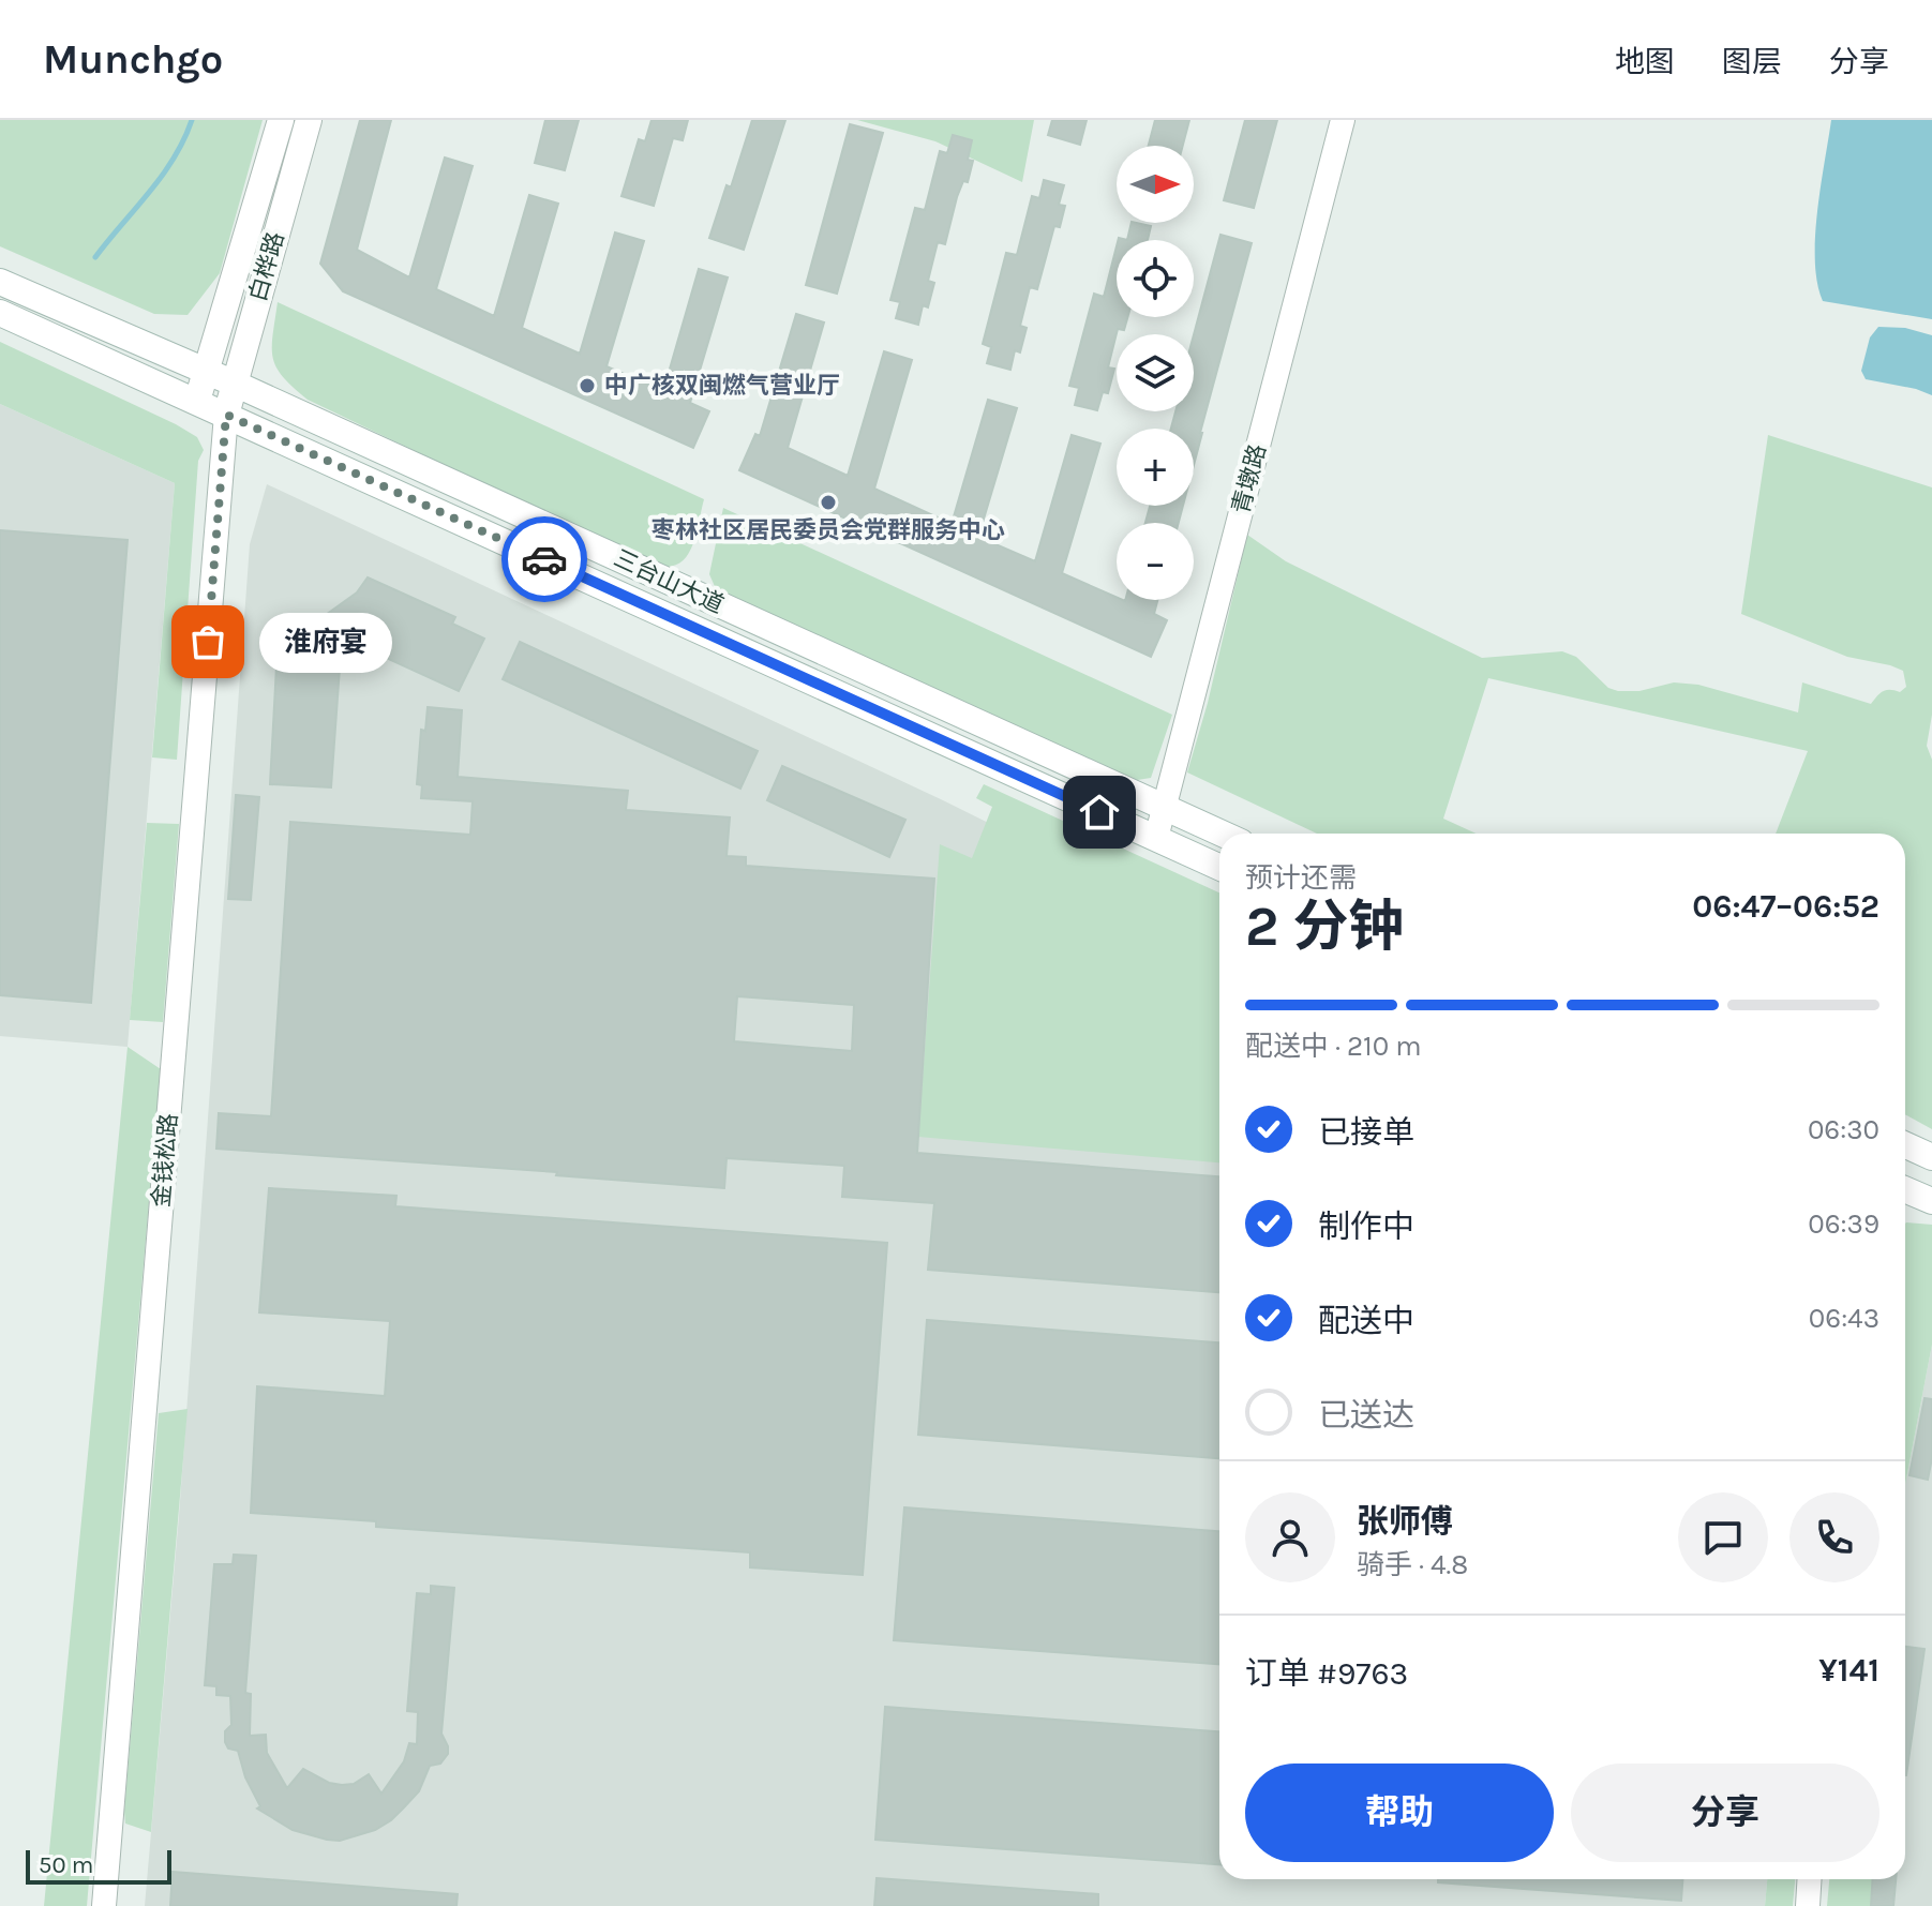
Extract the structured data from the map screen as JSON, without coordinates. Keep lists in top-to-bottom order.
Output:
{
  "streets": {
    "main road": ["白桦路", "三台山大道"],
    "street": ["青墩路", "金钱松路"]
  },
  "crossings": [
    ["白桦路", "三台山大道"],
    ["白桦路", "金钱松路"],
    ["青墩路", "三台山大道"],
    ["三台山大道", "金钱松路"]
  ],
  "places": ["中广核双闽燃气营业厅", "枣林社区居民委员会党群服务中心", "淮府宴"],
  "scale_bar": "50 m",
  "north": "right",
  "page": {
    "header": "Munchgo",
    "nav": ["地图", "图层", "分享"],
    "map_buttons": ["+", "−"],
    "bubble": "淮府宴",
    "heading": ["2 分钟", "预计还需", "06:47–06:52"],
    "panel": [
      "张师傅",
      "骑手 · 4.8",
      "订单 #9763",
      "¥141"
    ],
    "bar": "配送中 · 210 m",
    "list": [
      ["已接单", "06:30"],
      ["制作中", "06:39"],
      ["配送中", "06:43"],
      "已送达"
    ],
    "buttons": ["帮助", "分享"],
    "scale": "50 m"
  }
}
